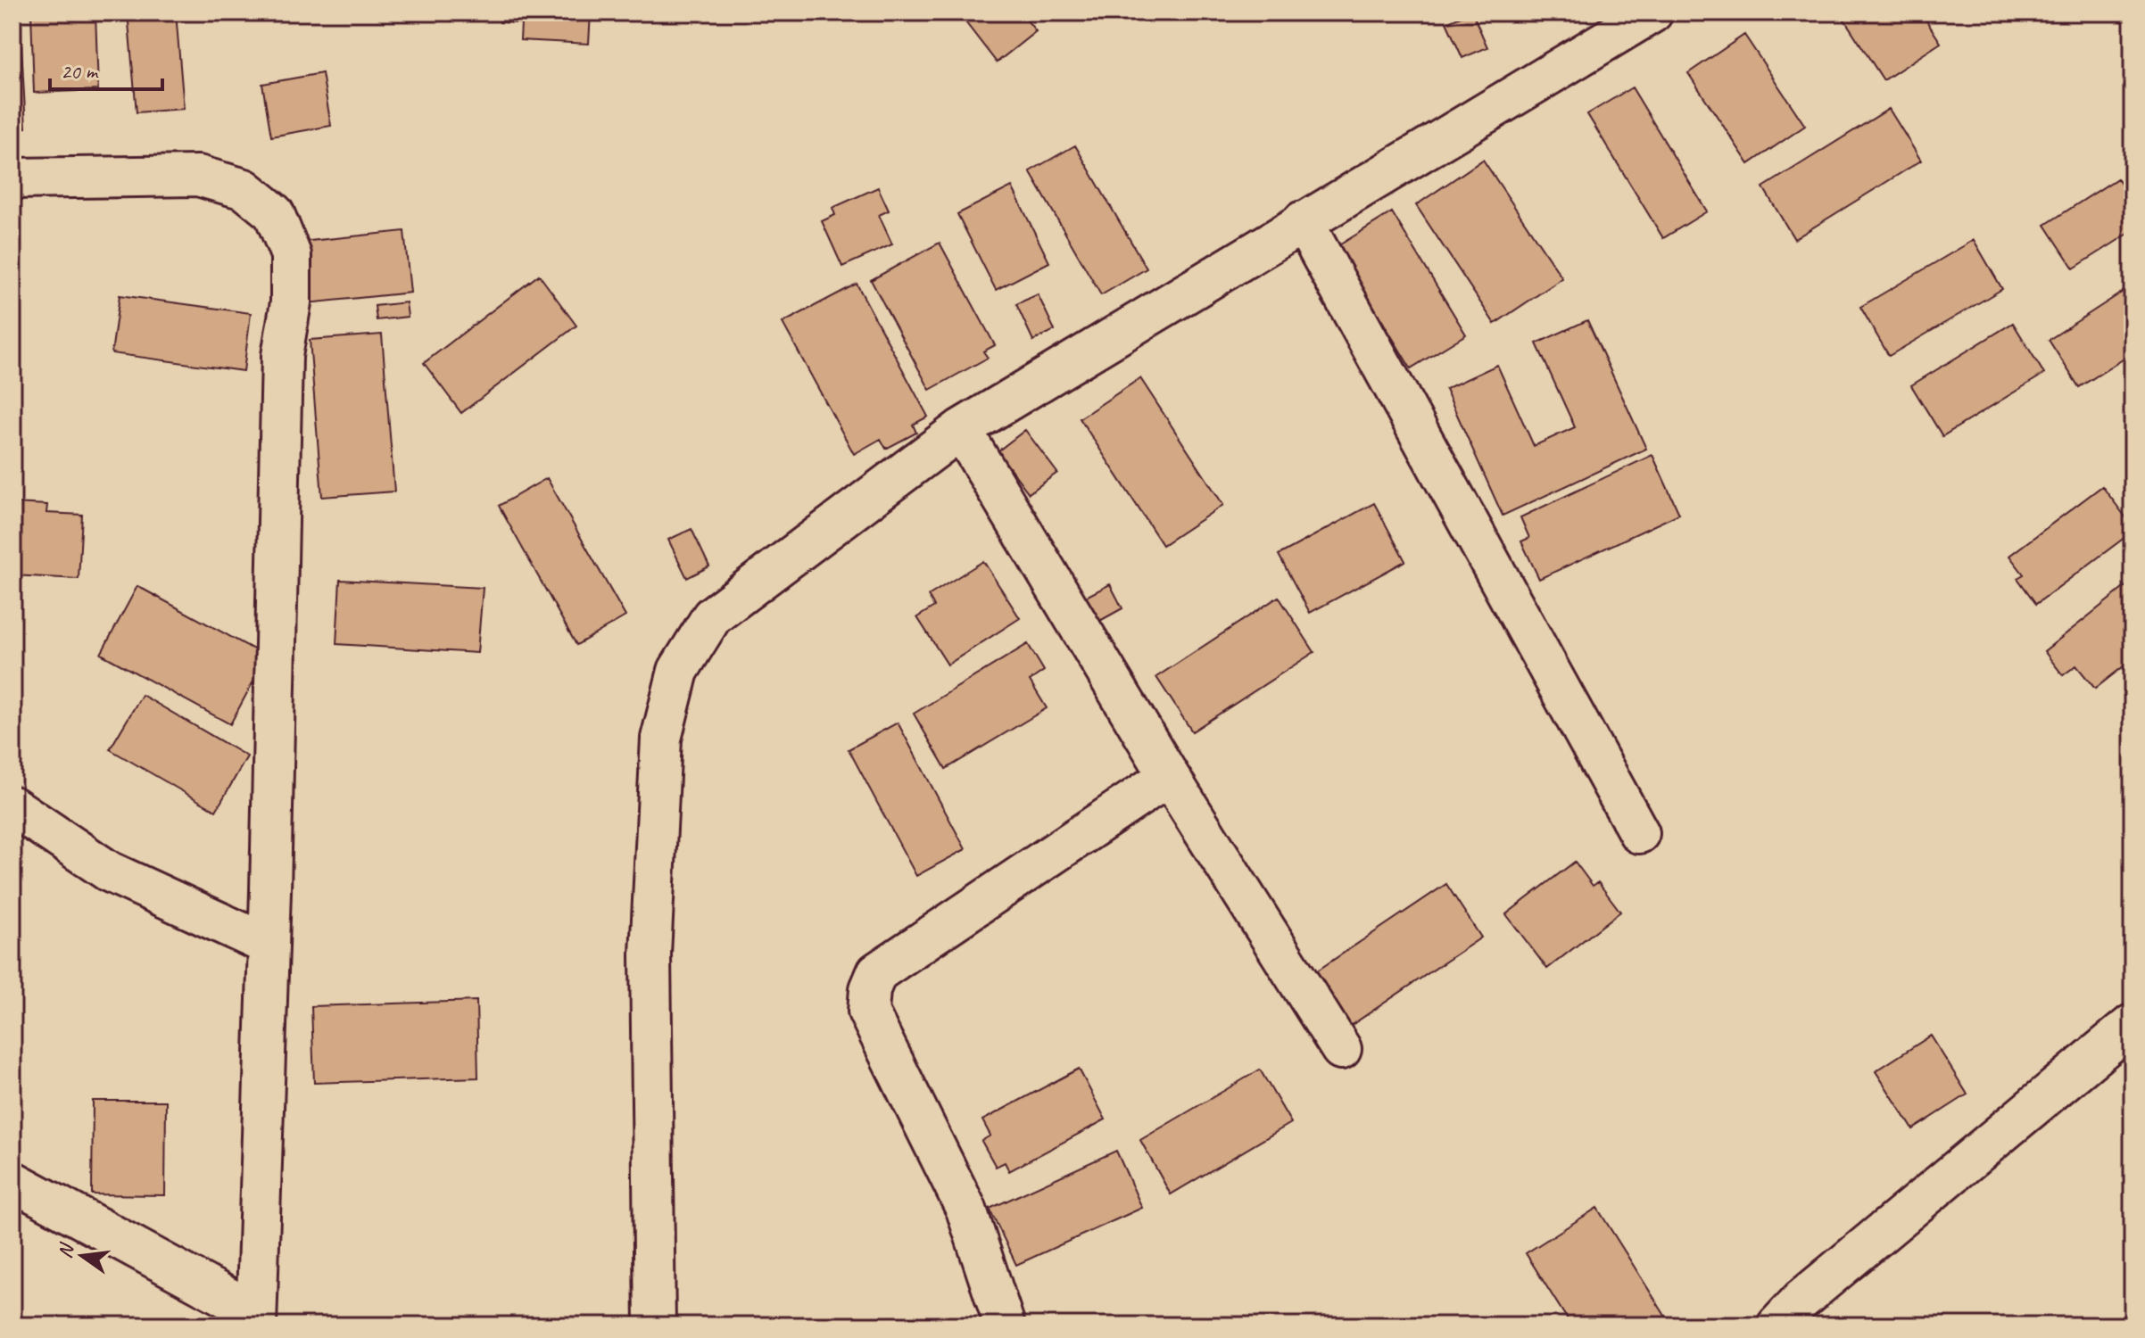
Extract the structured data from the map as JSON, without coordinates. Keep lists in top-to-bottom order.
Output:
{
  "scale_bar": "20 m",
  "north": "left"
}
